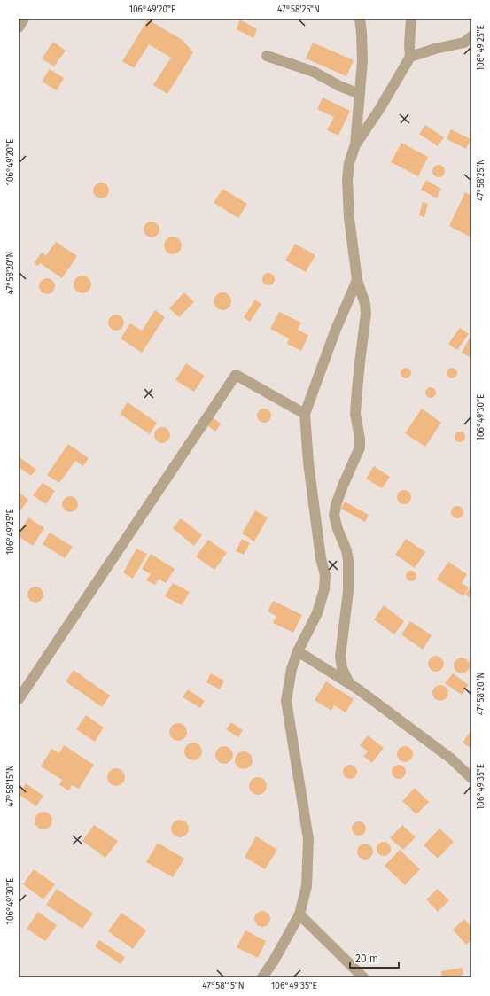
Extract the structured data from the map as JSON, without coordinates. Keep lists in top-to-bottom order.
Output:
{
  "scale_bar": "20 m",
  "coordinates": [
    "106°49'20\"E",
    "47°58'25\"N",
    "106°49'25\"E",
    "47°58'20\"N",
    "106°49'30\"E",
    "47°58'15\"N",
    "106°49'35\"E"
  ]
}
